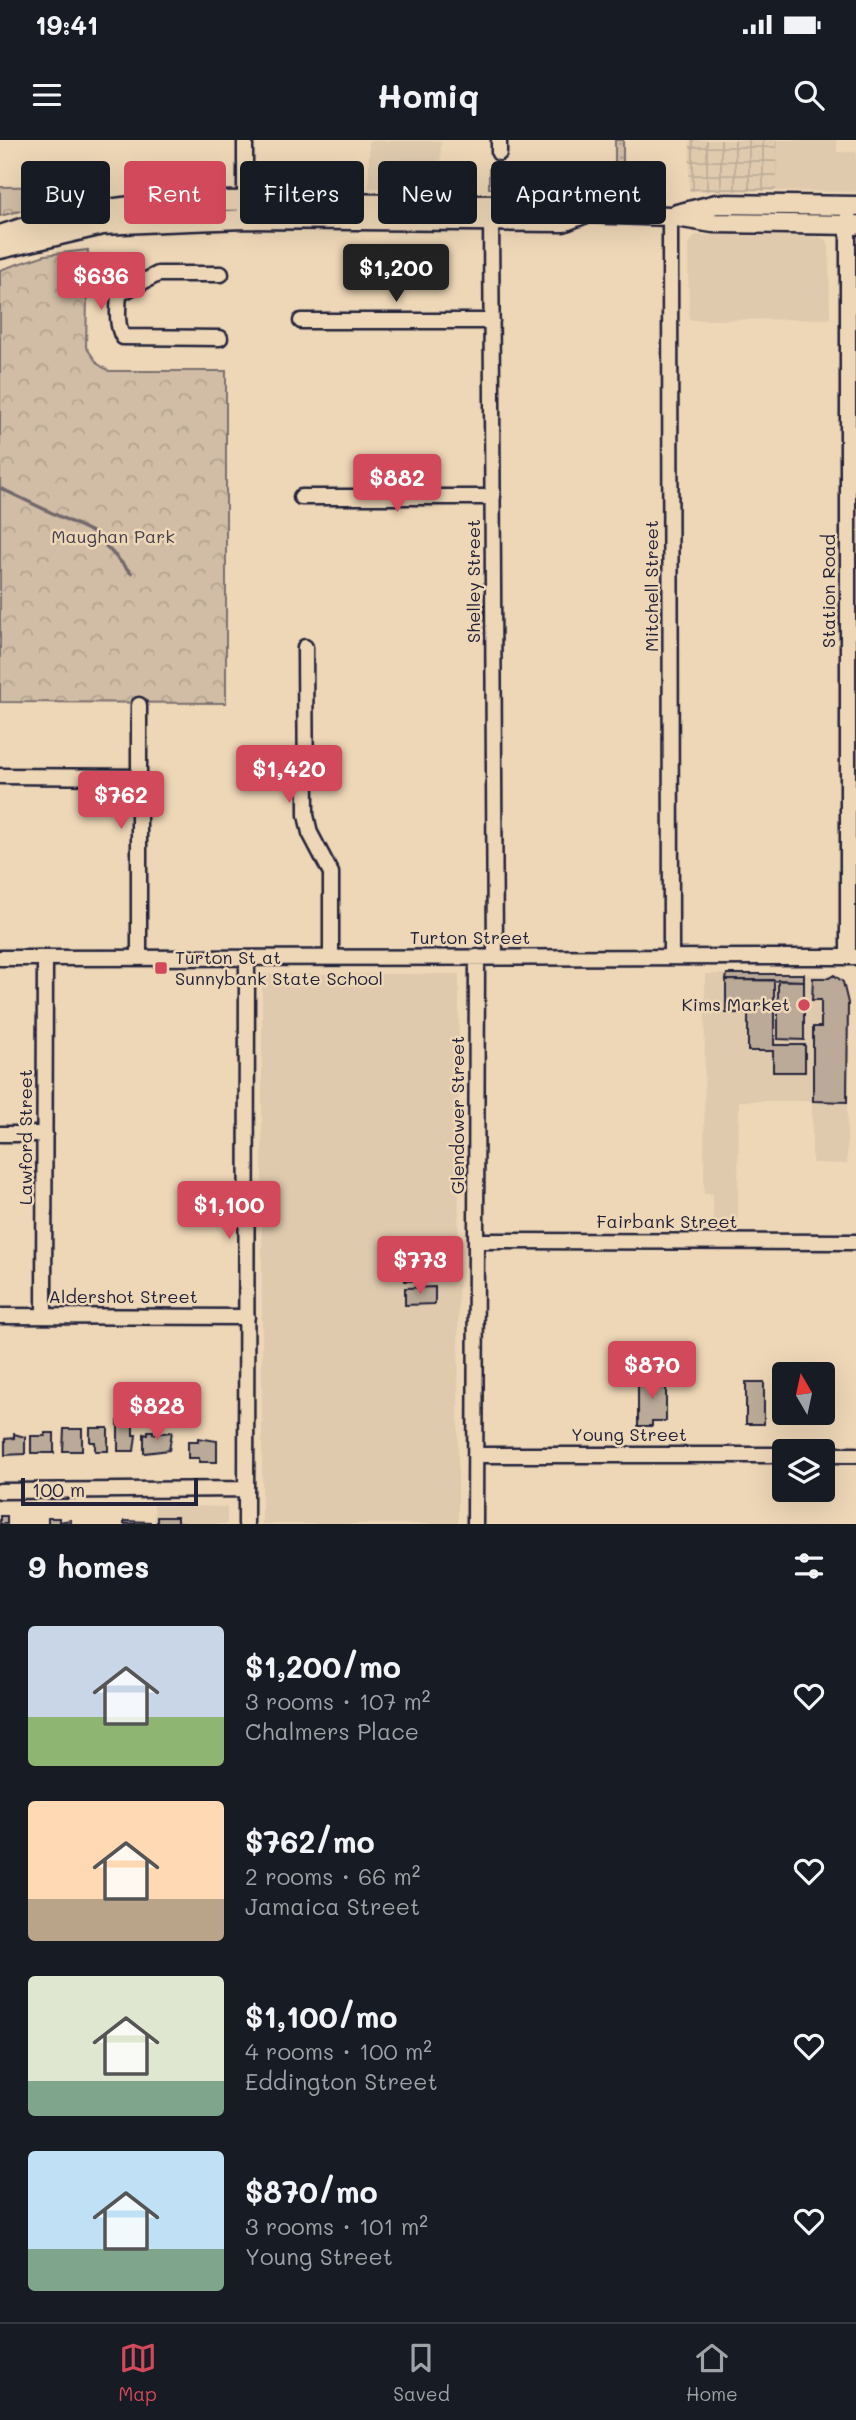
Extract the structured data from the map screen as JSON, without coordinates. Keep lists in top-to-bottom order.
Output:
{
  "streets": {
    "street": [
      "Shelley Street",
      "Mitchell Street",
      "Station Road",
      "Turton Street",
      "Glendower Street",
      "Lawford Street",
      "Fairbank Street",
      "Aldershot Street",
      "Young Street"
    ]
  },
  "crossings": [
    ["Shelley Street", "Turton Street"],
    ["Mitchell Street", "Turton Street"],
    ["Station Road", "Turton Street"],
    ["Turton Street", "Glendower Street"],
    ["Turton Street", "Lawford Street"],
    ["Glendower Street", "Fairbank Street"],
    ["Glendower Street", "Young Street"],
    ["Lawford Street", "Aldershot Street"]
  ],
  "parks": ["Maughan Park"],
  "places": {
    "transit": ["Turton St at Sunnybank State School"],
    "other": ["Kims Market"]
  },
  "scale_bar": "100 m",
  "north": "top",
  "page": {
    "status": "19:41",
    "header": "Homiq",
    "chip": [
      "Buy",
      "Rent",
      "Filters",
      "New",
      "Apartment"
    ],
    "price": [
      "$1,200",
      "$636",
      "$882",
      "$1,420",
      "$762",
      "$1,100",
      "$773",
      "$870",
      "$828"
    ],
    "scale": "100 m",
    "heading": "9 homes",
    "list": [
      {
        "name": "$1,200/mo",
        "note": "3 rooms · 107 m² · Chalmers Place"
      },
      {
        "name": "$762/mo",
        "note": "2 rooms · 66 m² · Jamaica Street"
      },
      {
        "name": "$1,100/mo",
        "note": "4 rooms · 100 m² · Eddington Street"
      },
      {
        "name": "$870/mo",
        "note": "3 rooms · 101 m² · Young Street"
      }
    ],
    "tabs": ["Map", "Saved", "Home"]
  }
}
